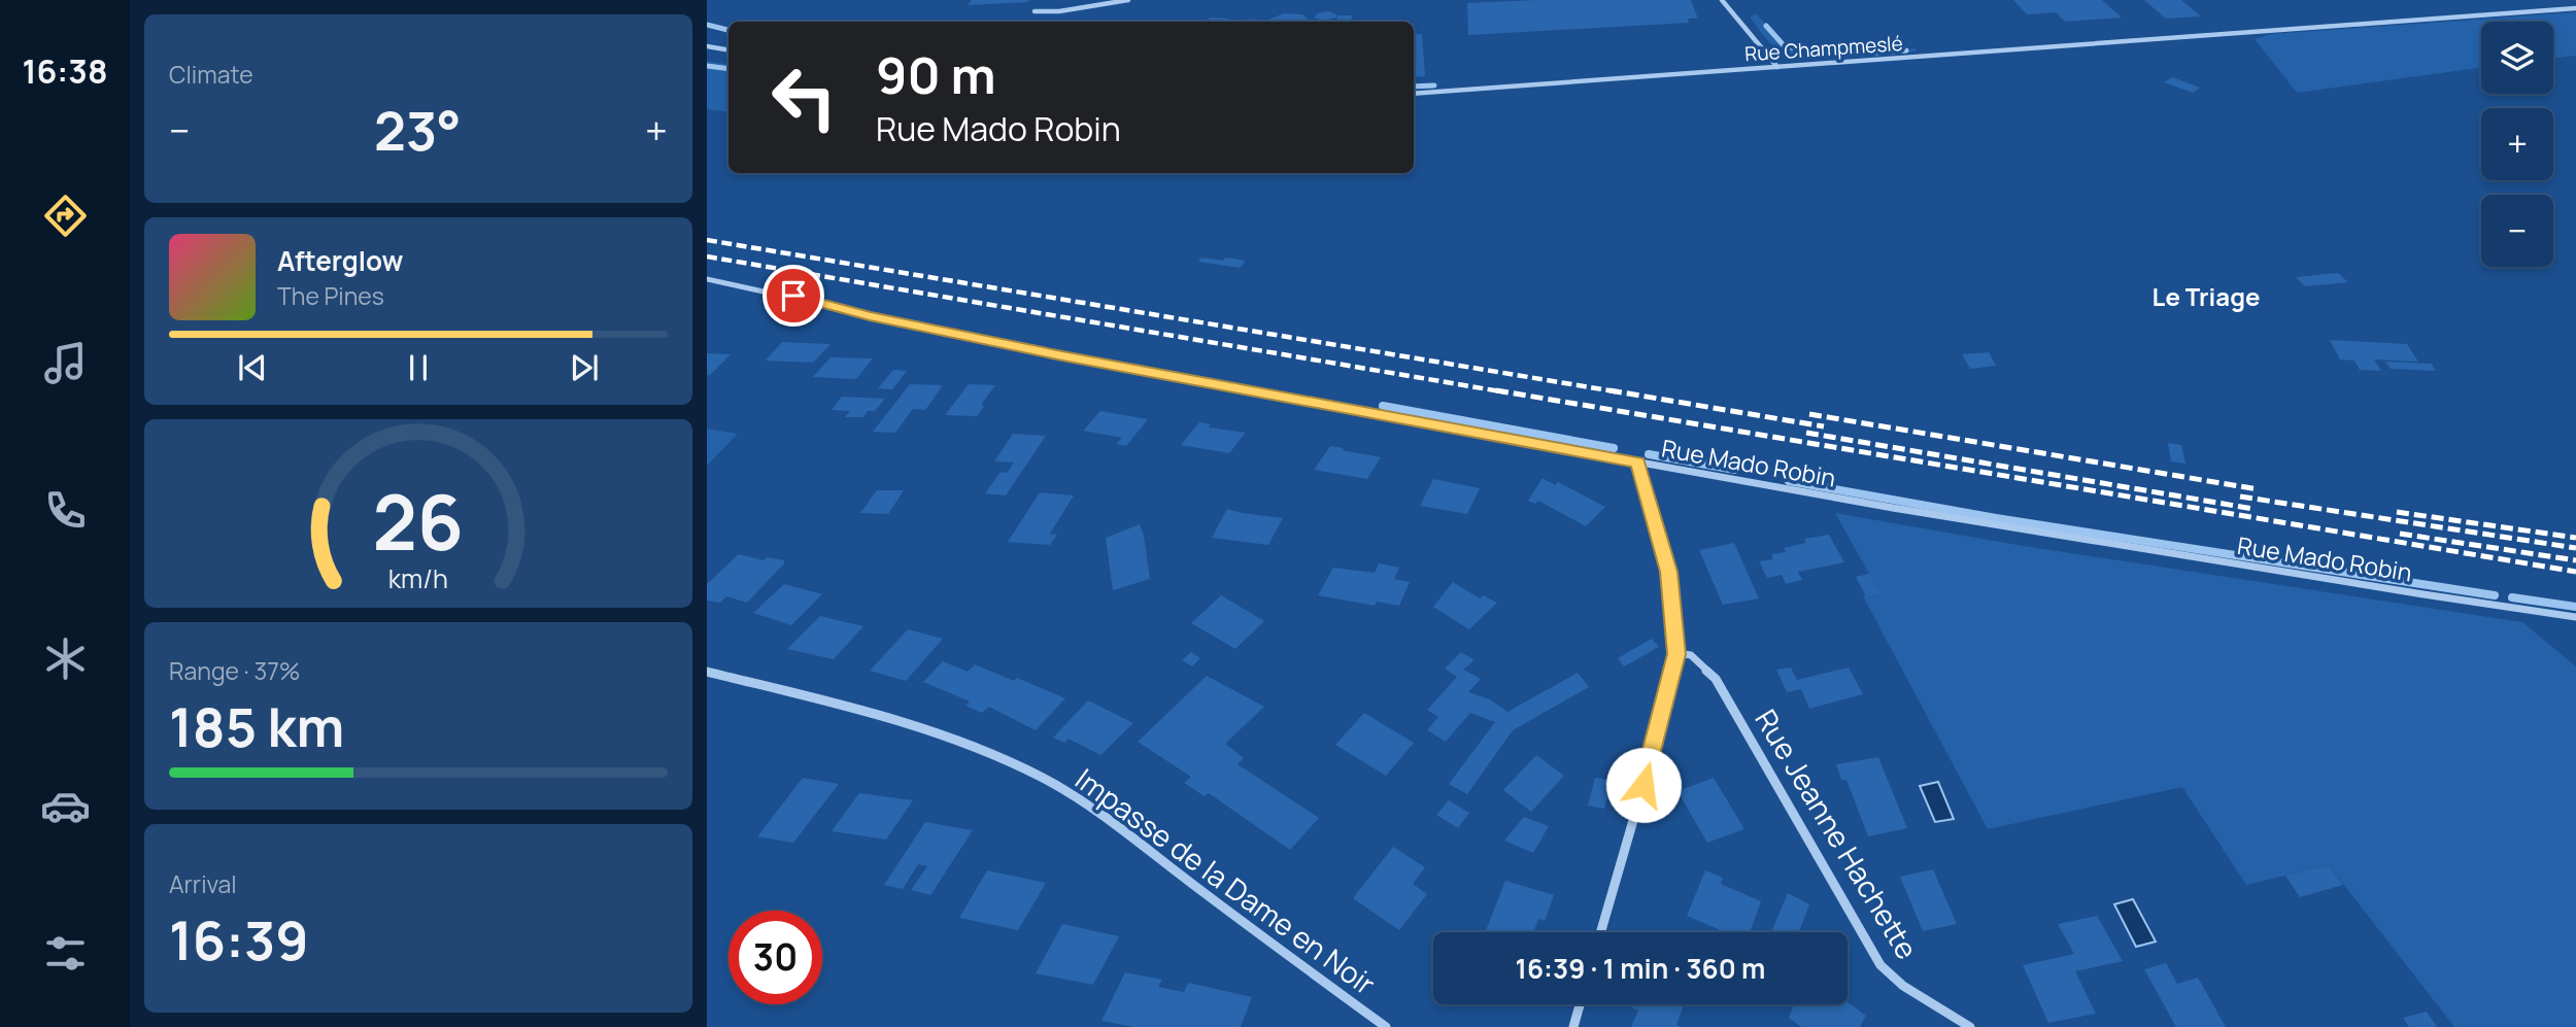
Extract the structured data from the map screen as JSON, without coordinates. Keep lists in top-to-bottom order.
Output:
{
  "streets": {
    "street": [
      "Rue Champmeslé",
      "Rue Mado Robin",
      "Rue Jeanne Hachette",
      "Impasse de la Dame en Noir"
    ]
  },
  "districts": ["Le Triage"],
  "page": {
    "tabs": "16:38",
    "tile": [
      "Climate",
      ["Range · 37%", "185 km"],
      ["Arrival", "16:39"]
    ],
    "map_buttons": ["+", "−"],
    "turn": ["90 m", "Rue Mado Robin"],
    "heat": ["−", "23°", "+"],
    "song": ["Afterglow", "The Pines"],
    "limit": "30",
    "trip": "16:39 · 1 min · 360 m",
    "gauge": ["26", "km/h"]
  }
}
